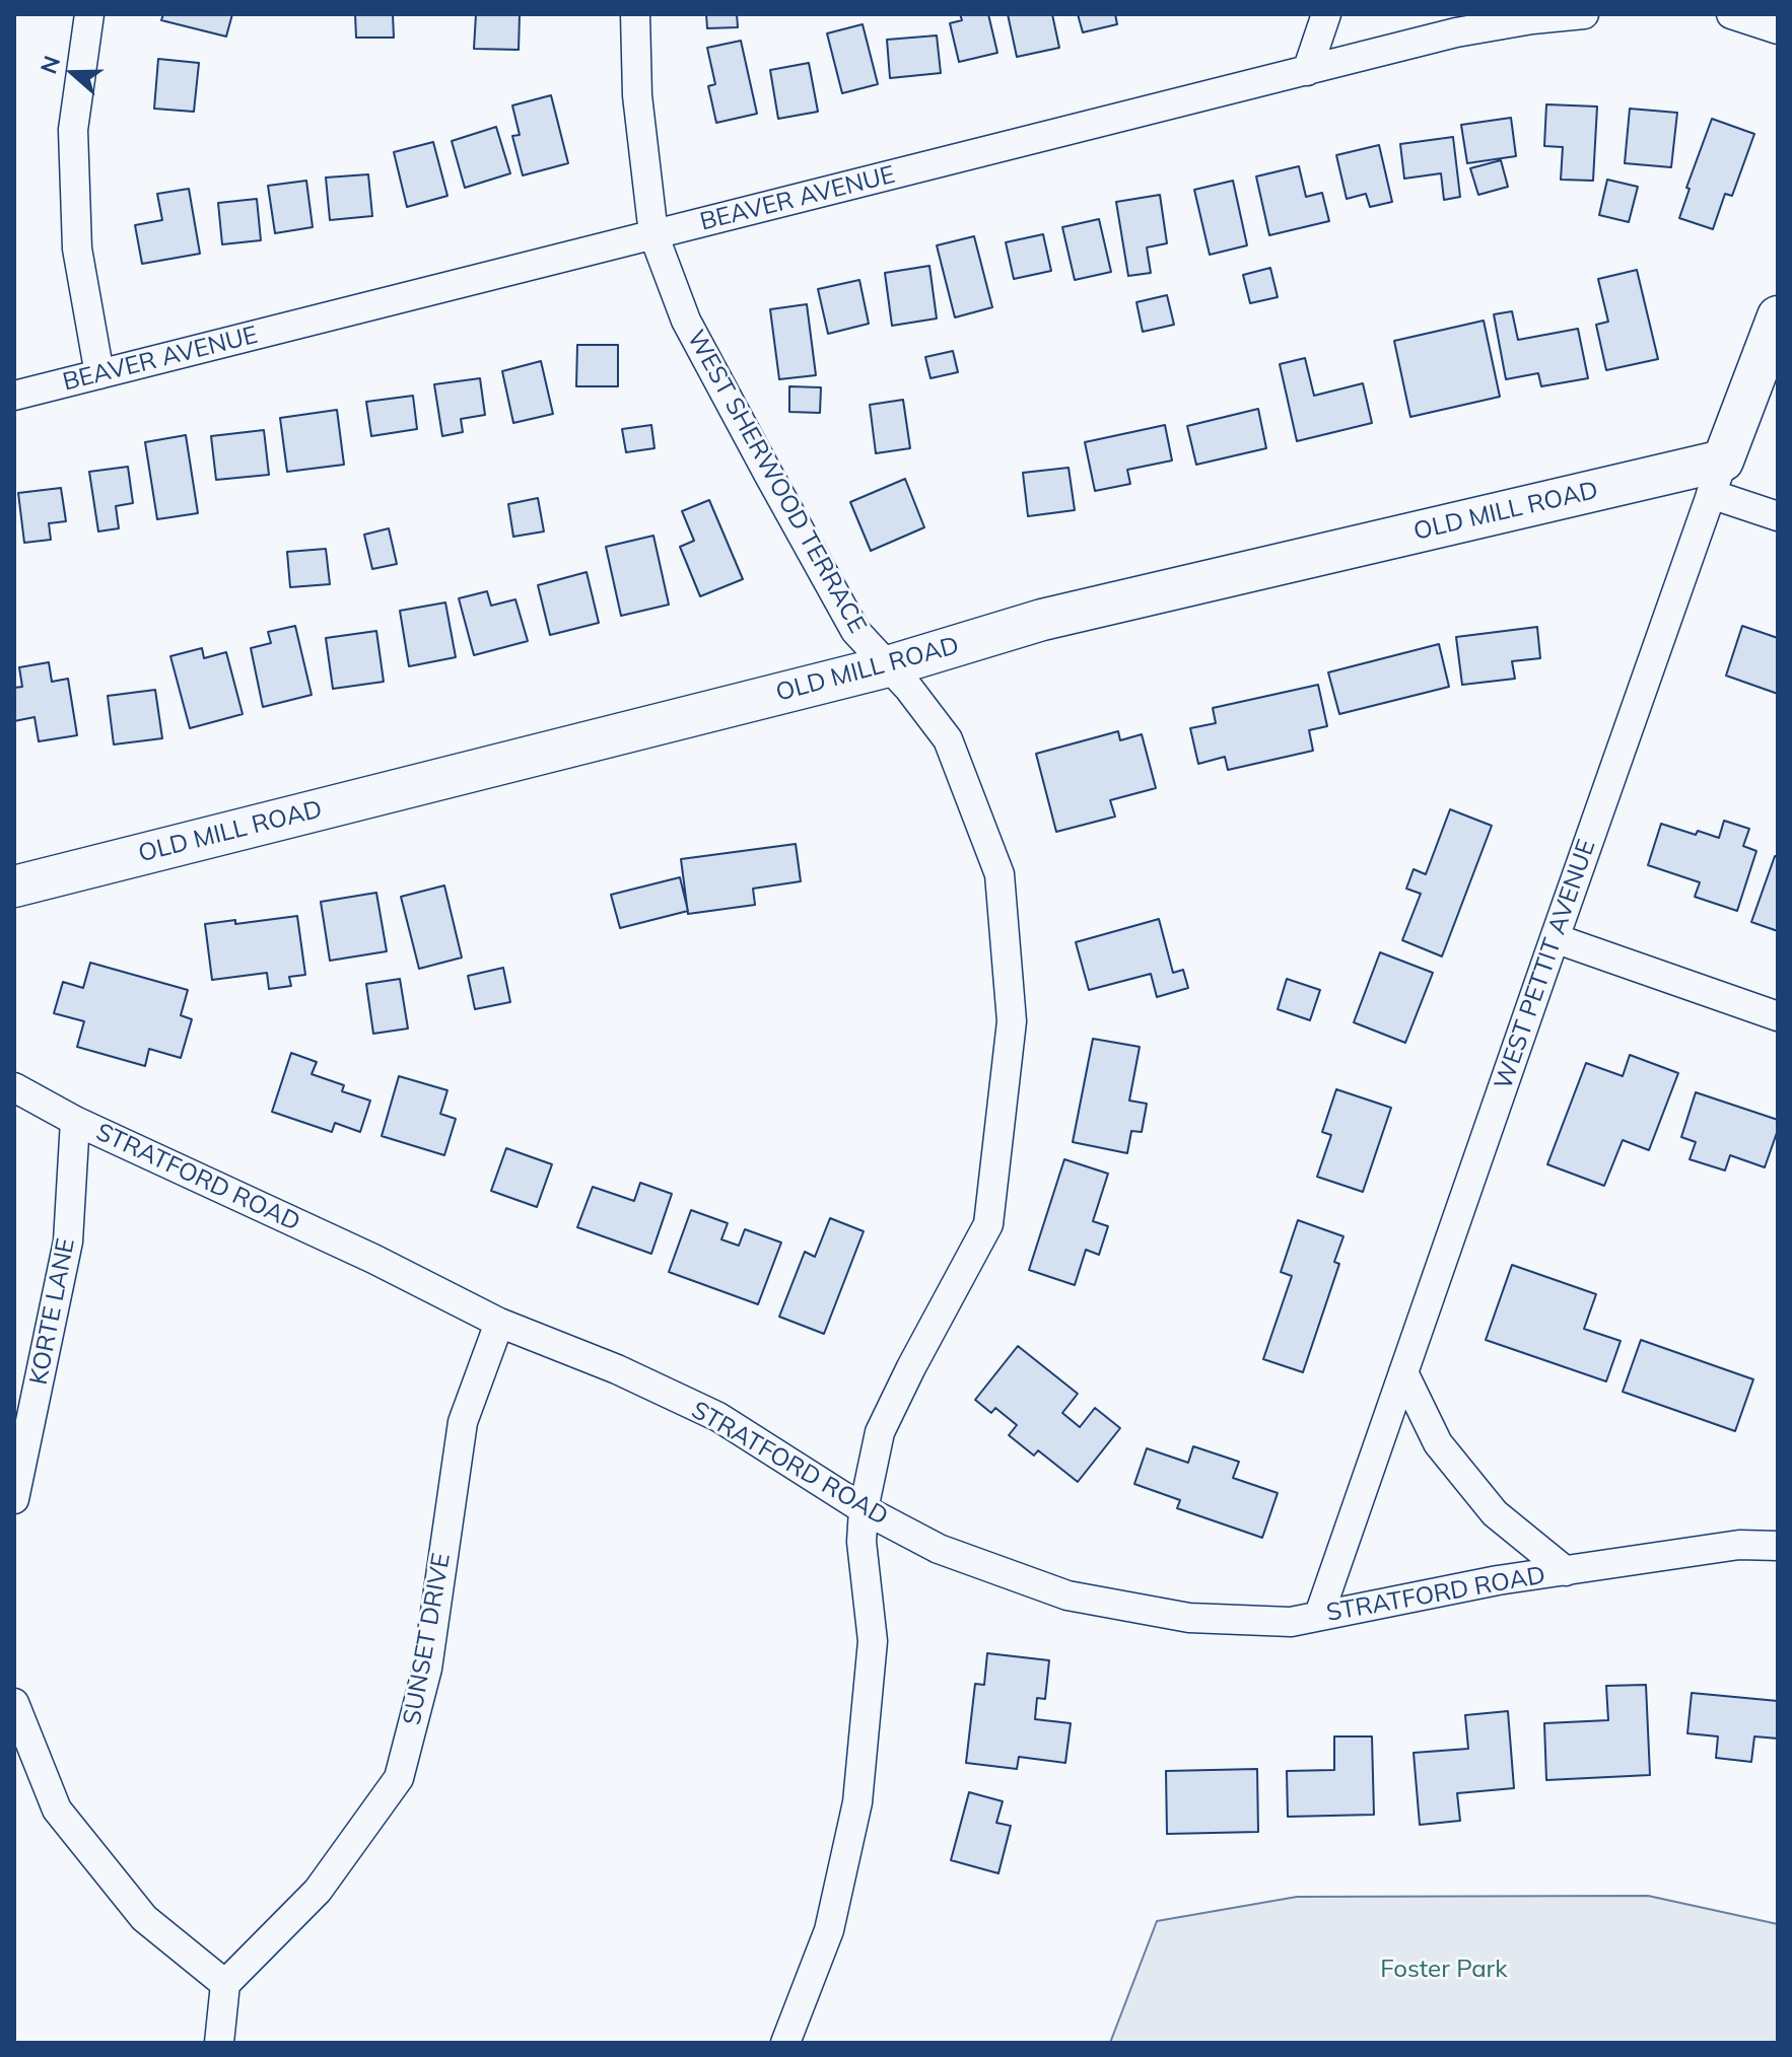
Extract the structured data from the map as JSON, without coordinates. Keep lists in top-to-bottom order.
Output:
{
  "streets": {
    "main road": ["OLD MILL ROAD", "WEST PETTIT AVENUE"],
    "street": [
      "BEAVER AVENUE",
      "WEST SHERWOOD TERRACE",
      "STRATFORD ROAD",
      "KORTE LANE",
      "SUNSET DRIVE"
    ]
  },
  "crossings": [
    ["BEAVER AVENUE", "WEST SHERWOOD TERRACE"],
    ["WEST SHERWOOD TERRACE", "OLD MILL ROAD"],
    ["WEST SHERWOOD TERRACE", "STRATFORD ROAD"],
    ["OLD MILL ROAD", "WEST PETTIT AVENUE"],
    ["WEST PETTIT AVENUE", "STRATFORD ROAD"],
    ["STRATFORD ROAD", "KORTE LANE"],
    ["STRATFORD ROAD", "SUNSET DRIVE"]
  ],
  "parks": ["Foster Park"],
  "north": "left"
}
